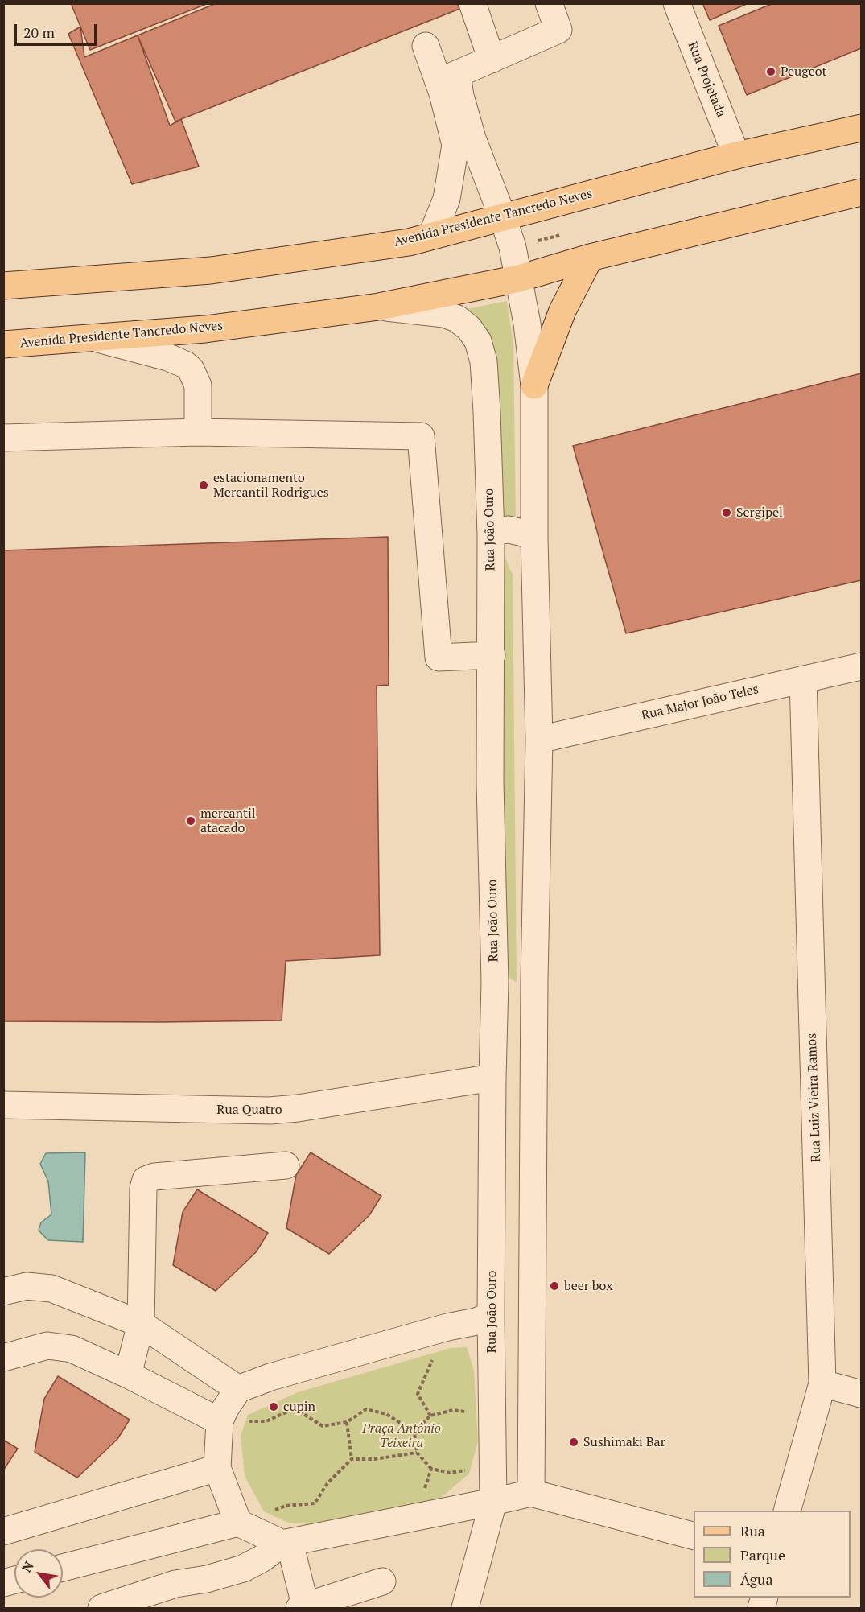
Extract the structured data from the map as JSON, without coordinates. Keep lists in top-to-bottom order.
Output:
{
  "streets": {
    "main road": ["Avenida Presidente Tancredo Neves"],
    "street": [
      "Rua Projetada",
      "Rua João Ouro",
      "Rua Major João Teles",
      "Rua Luiz Vieira Ramos",
      "Rua Quatro"
    ]
  },
  "crossings": [
    ["Rua Projetada", "Avenida Presidente Tancredo Neves"],
    ["Avenida Presidente Tancredo Neves", "Rua João Ouro"],
    ["Rua João Ouro", "Rua Quatro"],
    ["Rua Major João Teles", "Rua Luiz Vieira Ramos"]
  ],
  "parks": ["Praça Antônio Teixeira"],
  "places": [
    "Peugeot",
    "estacionamento Mercantil Rodrigues",
    "Sergipel",
    "mercantil atacado",
    "beer box",
    "cupin",
    "Sushimaki Bar"
  ],
  "legend": ["Rua", "Parque", "Água"],
  "scale_bar": "20 m",
  "north": "top left"
}
